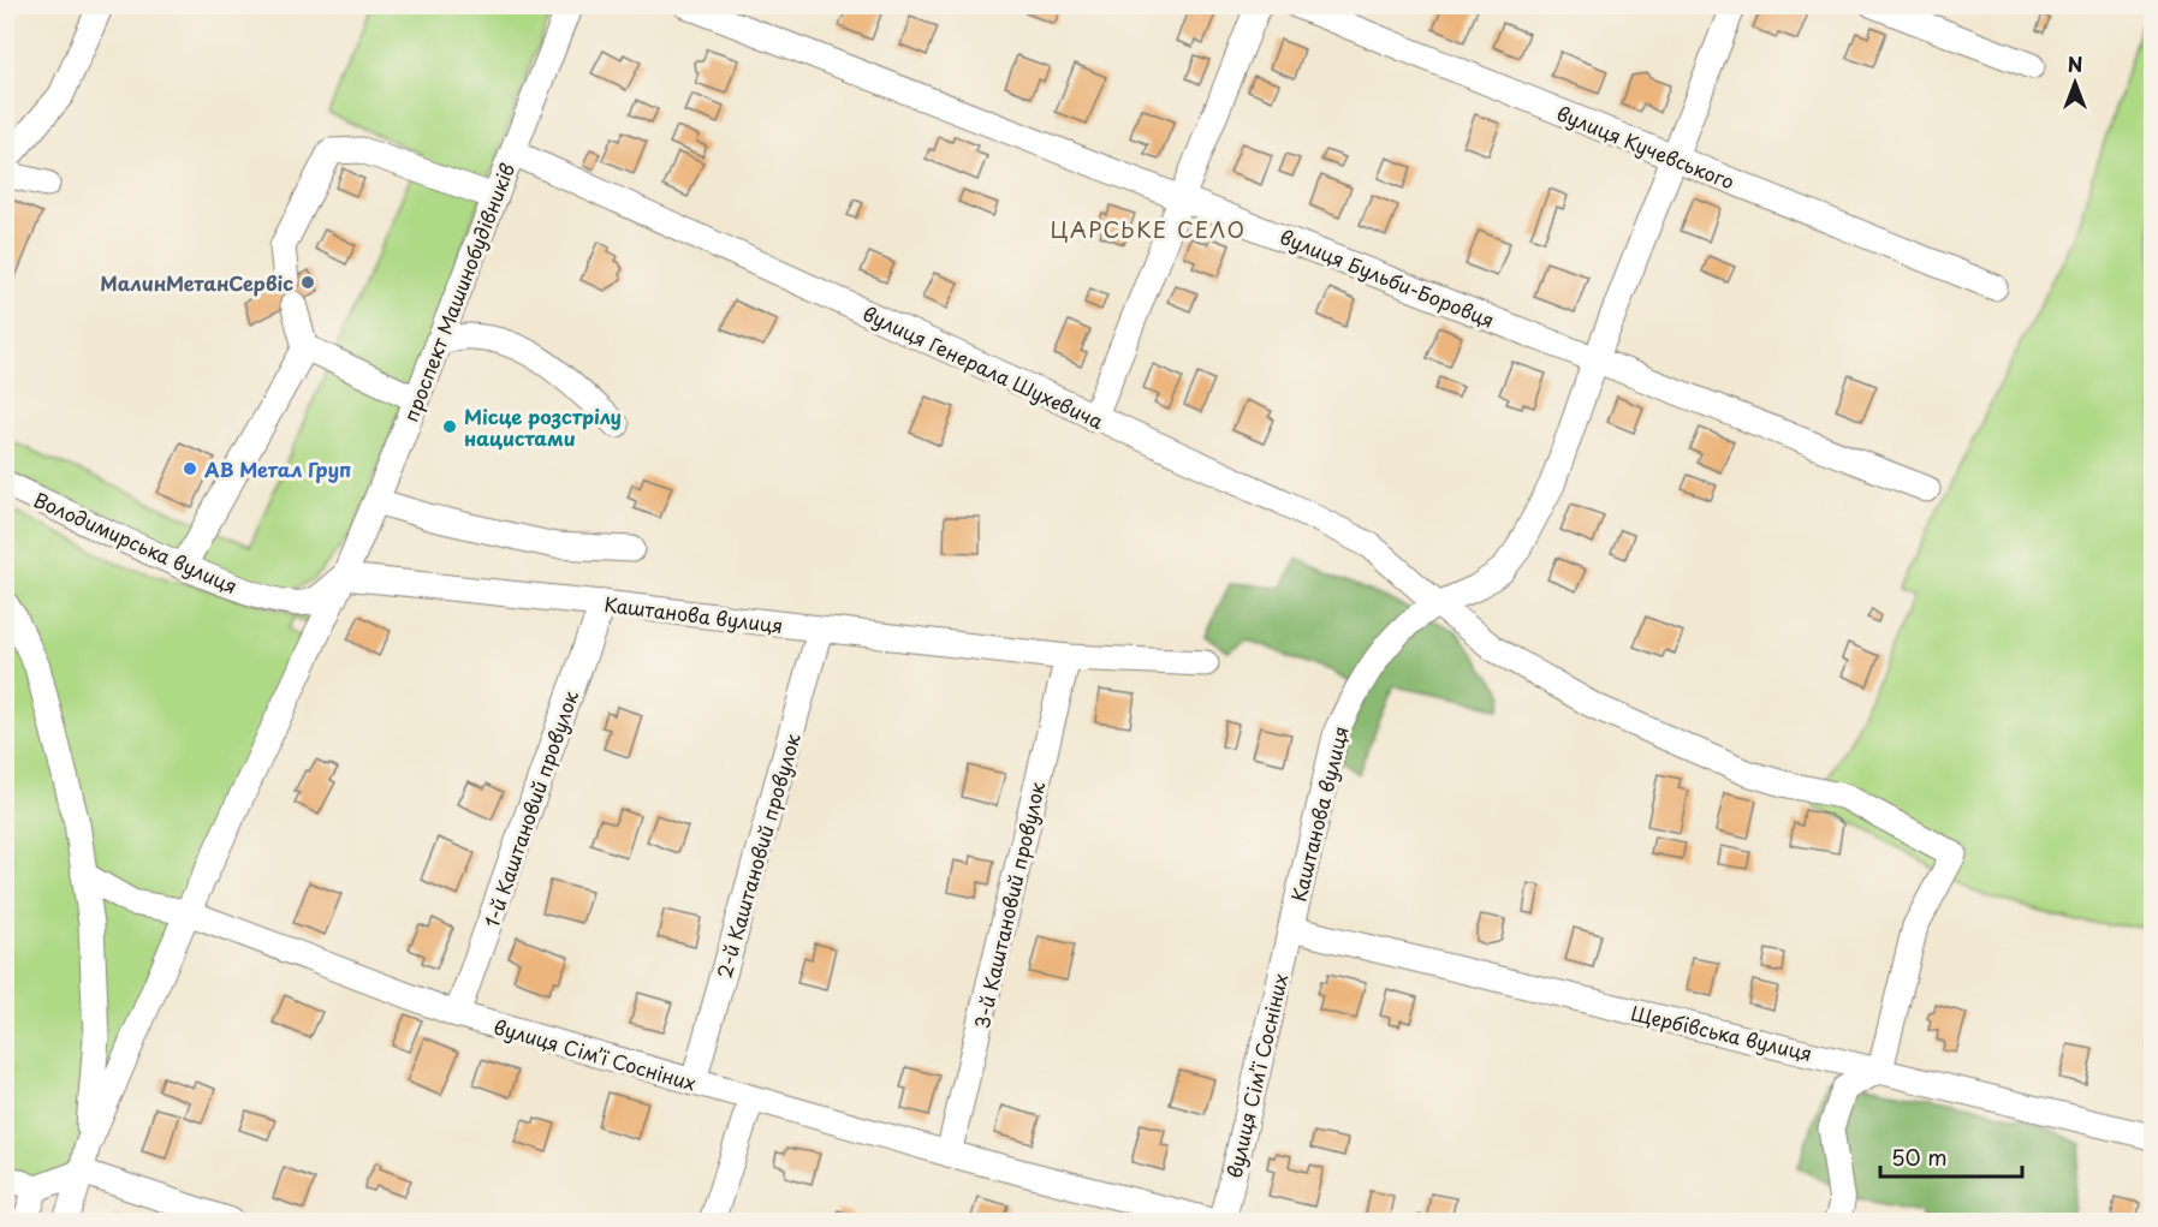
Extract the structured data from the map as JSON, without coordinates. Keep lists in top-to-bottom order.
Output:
{
  "streets": {
    "street": [
      "вулиця Кучевського",
      "вулиця Бульби-Боровця",
      "проспект Машинобудівників",
      "вулиця Генерала Шухевича",
      "Володимирська вулиця",
      "Каштанова вулиця",
      "1-й Каштановий провулок",
      "2-й Каштановий провулок",
      "3-й Каштановий провулок",
      "Щербівська вулиця",
      "вулиця Сім’ї Сосніних"
    ]
  },
  "crossings": [
    ["проспект Машинобудівників", "вулиця Генерала Шухевича"],
    ["проспект Машинобудівників", "Володимирська вулиця"],
    ["проспект Машинобудівників", "Каштанова вулиця"],
    ["вулиця Генерала Шухевича", "Каштанова вулиця"],
    ["вулиця Генерала Шухевича", "Щербівська вулиця"],
    ["Володимирська вулиця", "Каштанова вулиця"],
    ["Каштанова вулиця", "1-й Каштановий провулок"],
    ["Каштанова вулиця", "2-й Каштановий провулок"],
    ["Каштанова вулиця", "3-й Каштановий провулок"],
    ["Каштанова вулиця", "Щербівська вулиця"],
    ["Каштанова вулиця", "вулиця Сім’ї Сосніних"],
    ["1-й Каштановий провулок", "вулиця Сім’ї Сосніних"],
    ["2-й Каштановий провулок", "вулиця Сім’ї Сосніних"],
    ["3-й Каштановий провулок", "вулиця Сім’ї Сосніних"],
    ["Щербівська вулиця", "вулиця Сім’ї Сосніних"]
  ],
  "districts": ["ЦАРСЬКЕ СЕЛО"],
  "places": ["МалинМетанСервіс", "Місце розстрілу нацистами", "АВ Метал Груп"],
  "scale_bar": "50 m",
  "north": "top"
}
